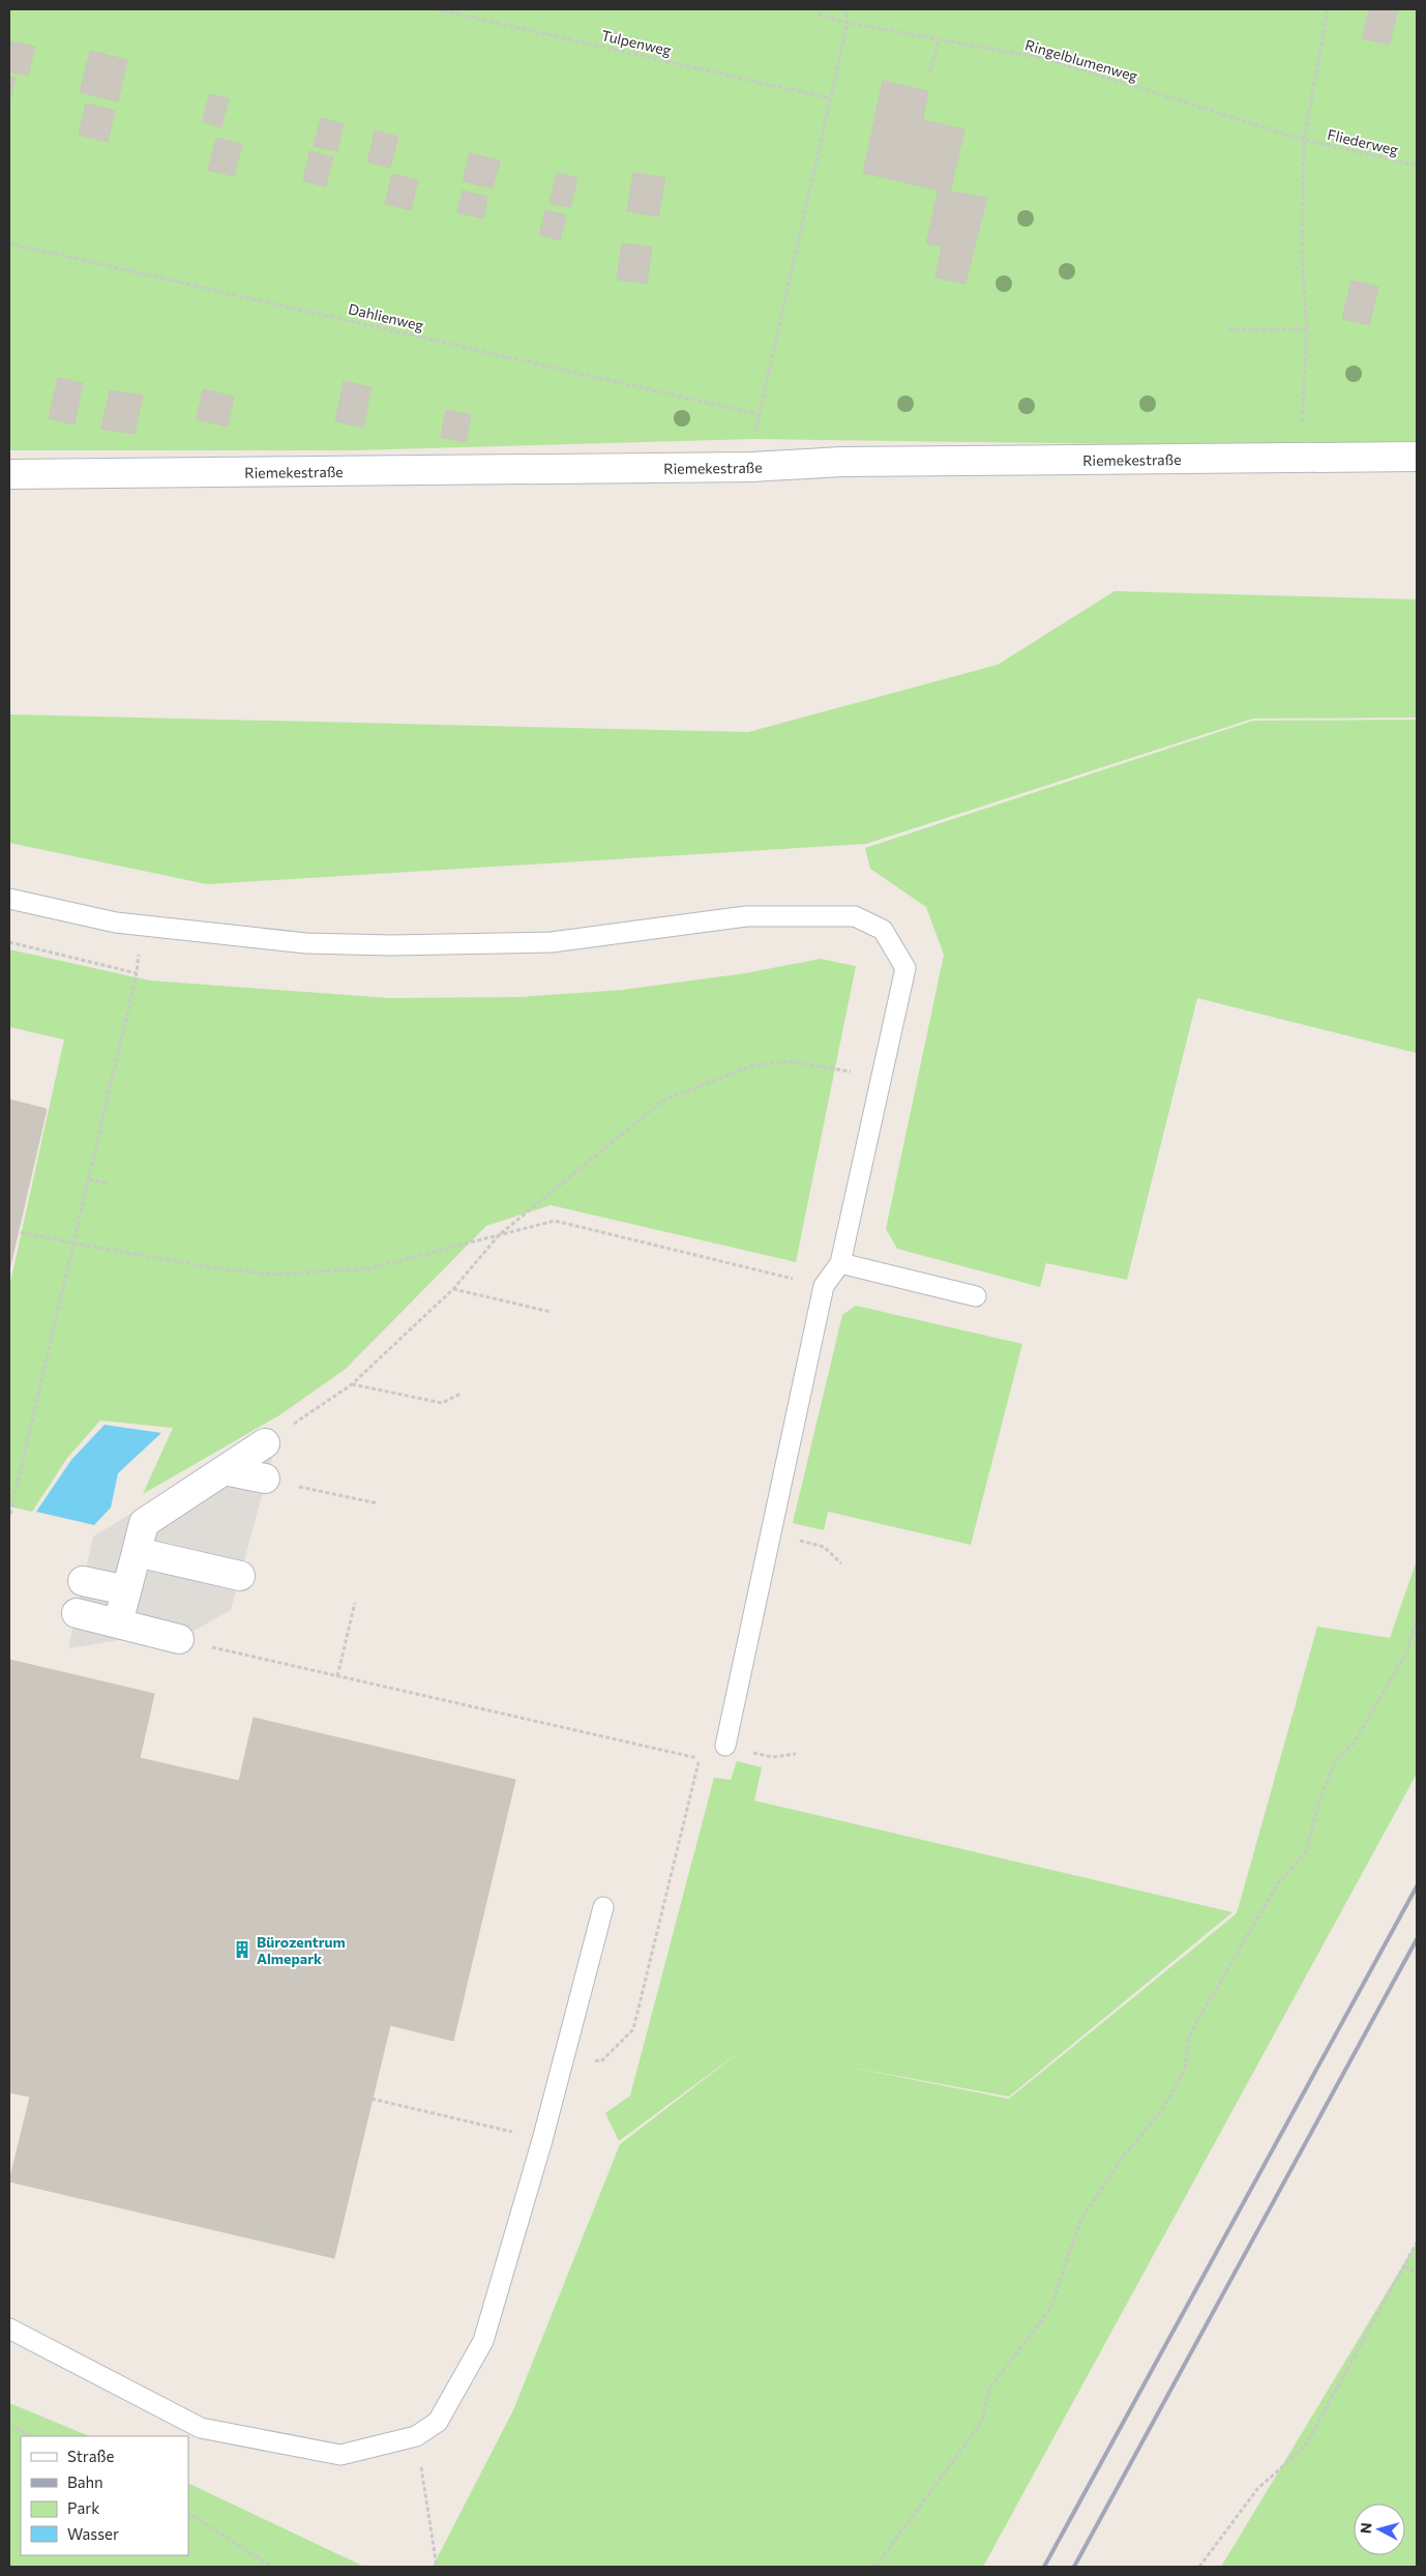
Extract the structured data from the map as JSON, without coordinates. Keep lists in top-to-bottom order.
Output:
{
  "streets": {
    "street": ["Riemekestraße"],
    "path": [
      "Tulpenweg",
      "Ringelblumenweg",
      "Fliederweg",
      "Dahlienweg"
    ]
  },
  "crossings": [
    ["Ringelblumenweg", "Fliederweg"]
  ],
  "places": {
    "building": ["Bürozentrum Almepark"]
  },
  "legend": [
    "Straße",
    "Bahn",
    "Park",
    "Wasser"
  ],
  "north": "left"
}
